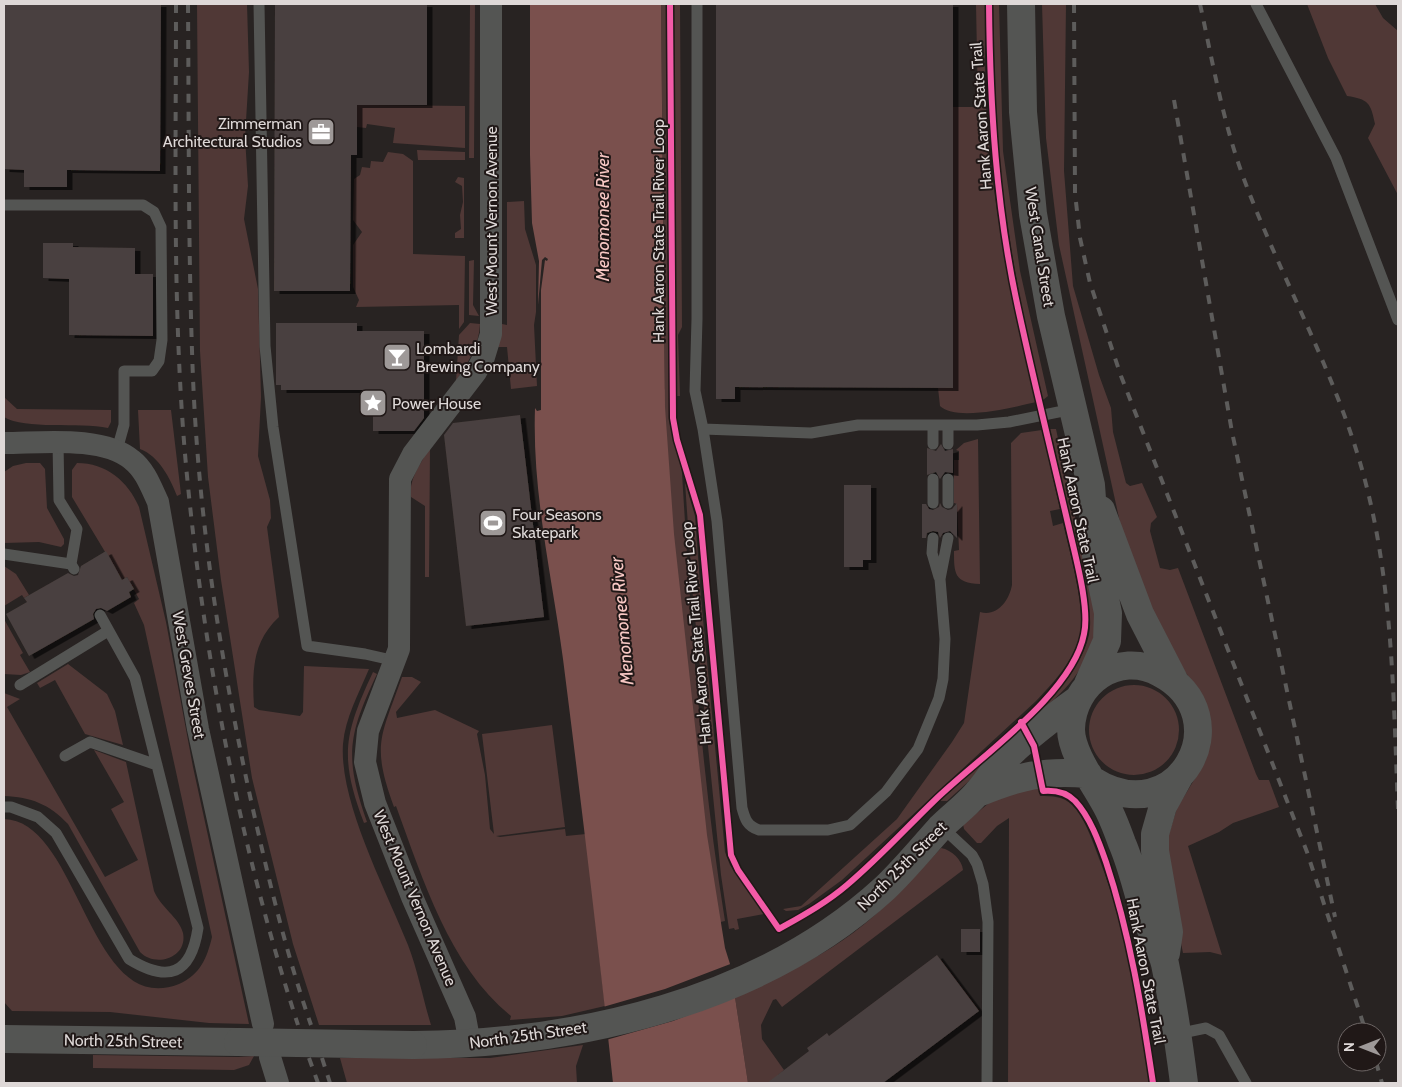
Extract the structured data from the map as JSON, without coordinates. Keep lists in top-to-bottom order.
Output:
{
  "streets": {
    "street": [
      "West Mount Vernon Avenue",
      "West Canal Street",
      "West Greves Street",
      "North 25th Street"
    ],
    "cycle path": ["Hank Aaron State Trail"]
  },
  "crossings": [
    ["West Mount Vernon Avenue", "North 25th Street"],
    ["West Canal Street", "North 25th Street"]
  ],
  "water": ["Menomonee River"],
  "places": {
    "office": ["Zimmerman Architectural Studios"],
    "bar": ["Lombardi Brewing Company"],
    "place": ["Power House"],
    "sports": ["Four Seasons Skatepark"]
  },
  "north": "left"
}
